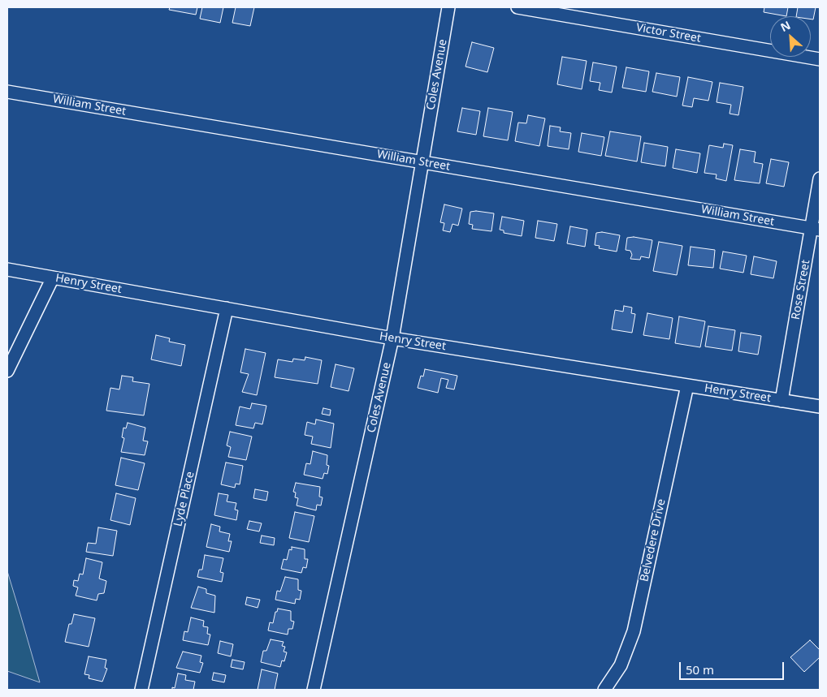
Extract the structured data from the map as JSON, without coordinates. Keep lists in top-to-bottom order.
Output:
{
  "streets": {
    "street": [
      "Victor Street",
      "Coles Avenue",
      "William Street",
      "Henry Street",
      "Rose Street",
      "Lyde Place",
      "Belvedere Drive"
    ]
  },
  "crossings": [
    ["Coles Avenue", "William Street"],
    ["Coles Avenue", "Henry Street"],
    ["William Street", "Rose Street"],
    ["Henry Street", "Rose Street"],
    ["Henry Street", "Lyde Place"],
    ["Henry Street", "Belvedere Drive"]
  ],
  "scale_bar": "50 m",
  "north": "top left"
}
